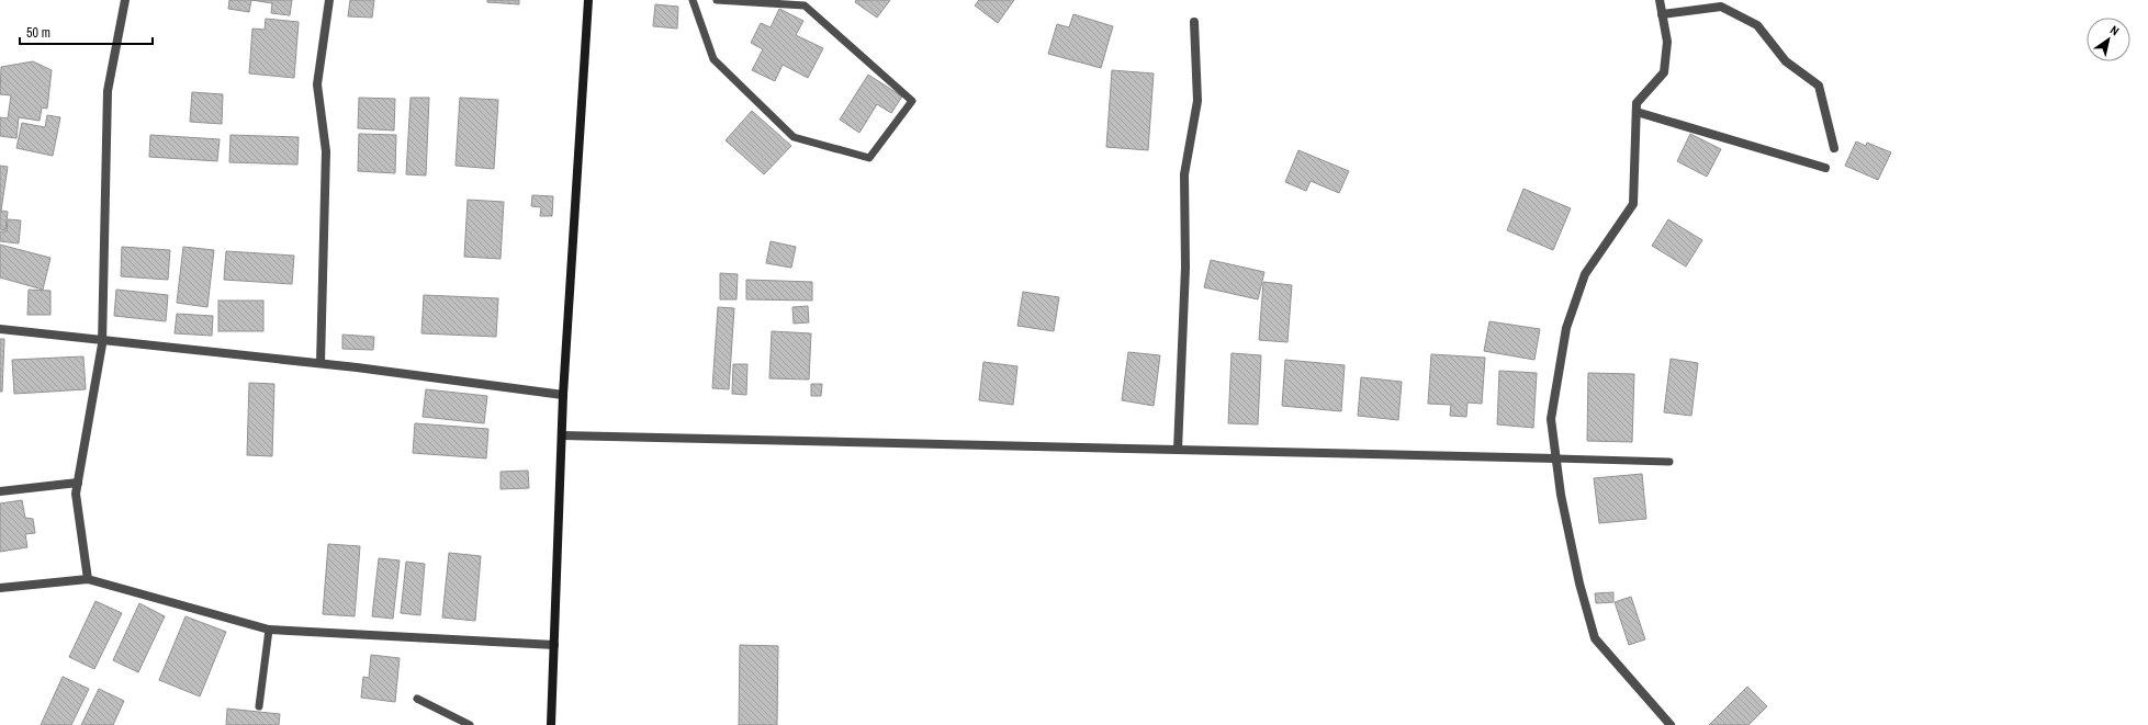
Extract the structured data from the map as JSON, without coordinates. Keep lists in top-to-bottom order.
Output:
{
  "scale_bar": "50 m",
  "north": "top right"
}
